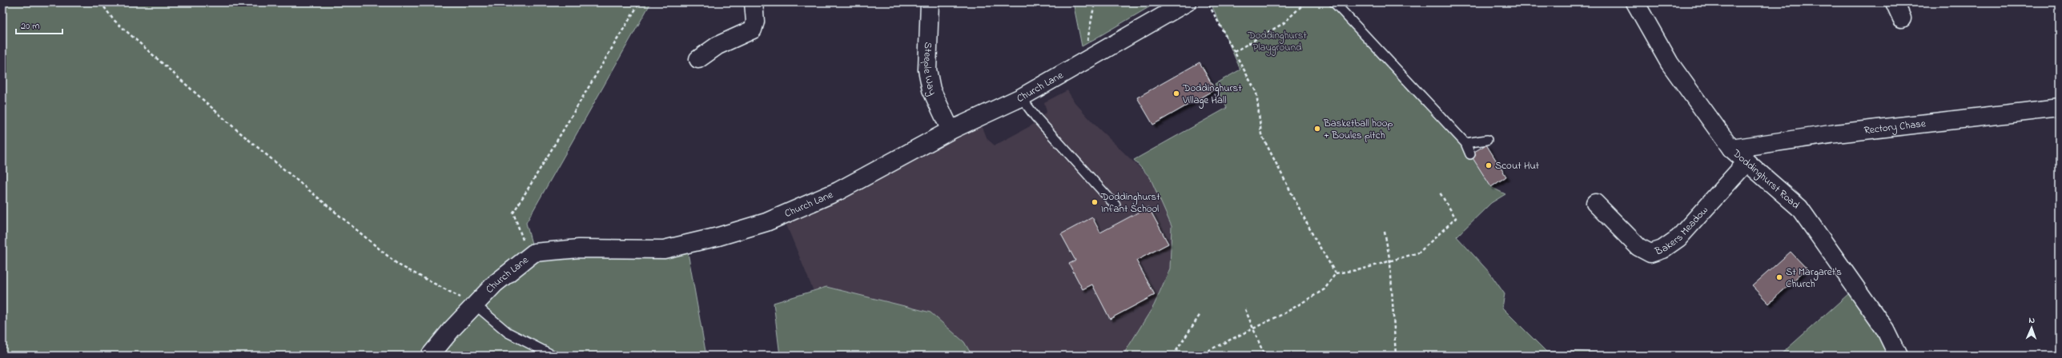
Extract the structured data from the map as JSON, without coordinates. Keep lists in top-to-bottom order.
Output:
{
  "streets": {
    "street": [
      "Steeple Way",
      "Church Lane",
      "Rectory Chase",
      "Doddinghurst Road",
      "Bakers Meadow"
    ]
  },
  "crossings": [
    ["Steeple Way", "Church Lane"],
    ["Rectory Chase", "Doddinghurst Road"],
    ["Doddinghurst Road", "Bakers Meadow"]
  ],
  "parks": ["Doddinghurst Playground"],
  "places": [
    "Doddinghurst Village Hall",
    "Basketball hoop + Boules pitch",
    "Scout Hut",
    "Doddinghurst Infant School",
    "St Margaret's Church"
  ],
  "scale_bar": "20 m",
  "north": "top"
}
